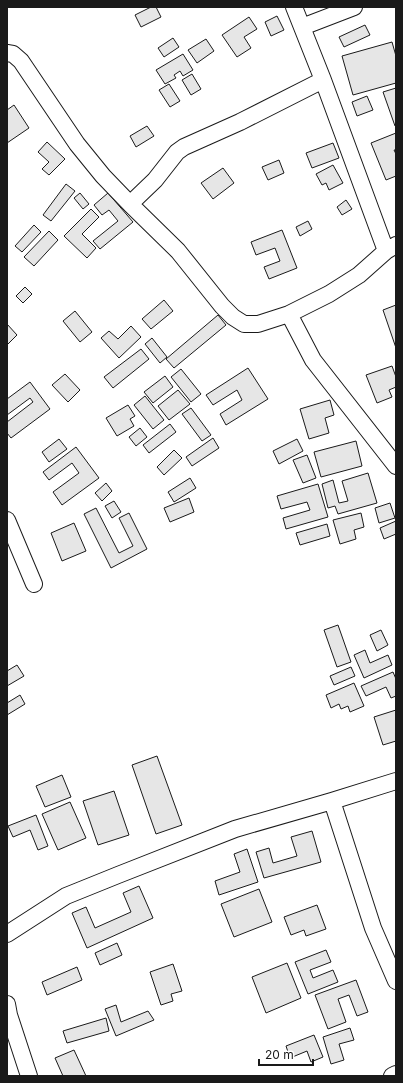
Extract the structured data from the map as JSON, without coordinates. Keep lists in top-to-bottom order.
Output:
{
  "scale_bar": "20 m"
}
